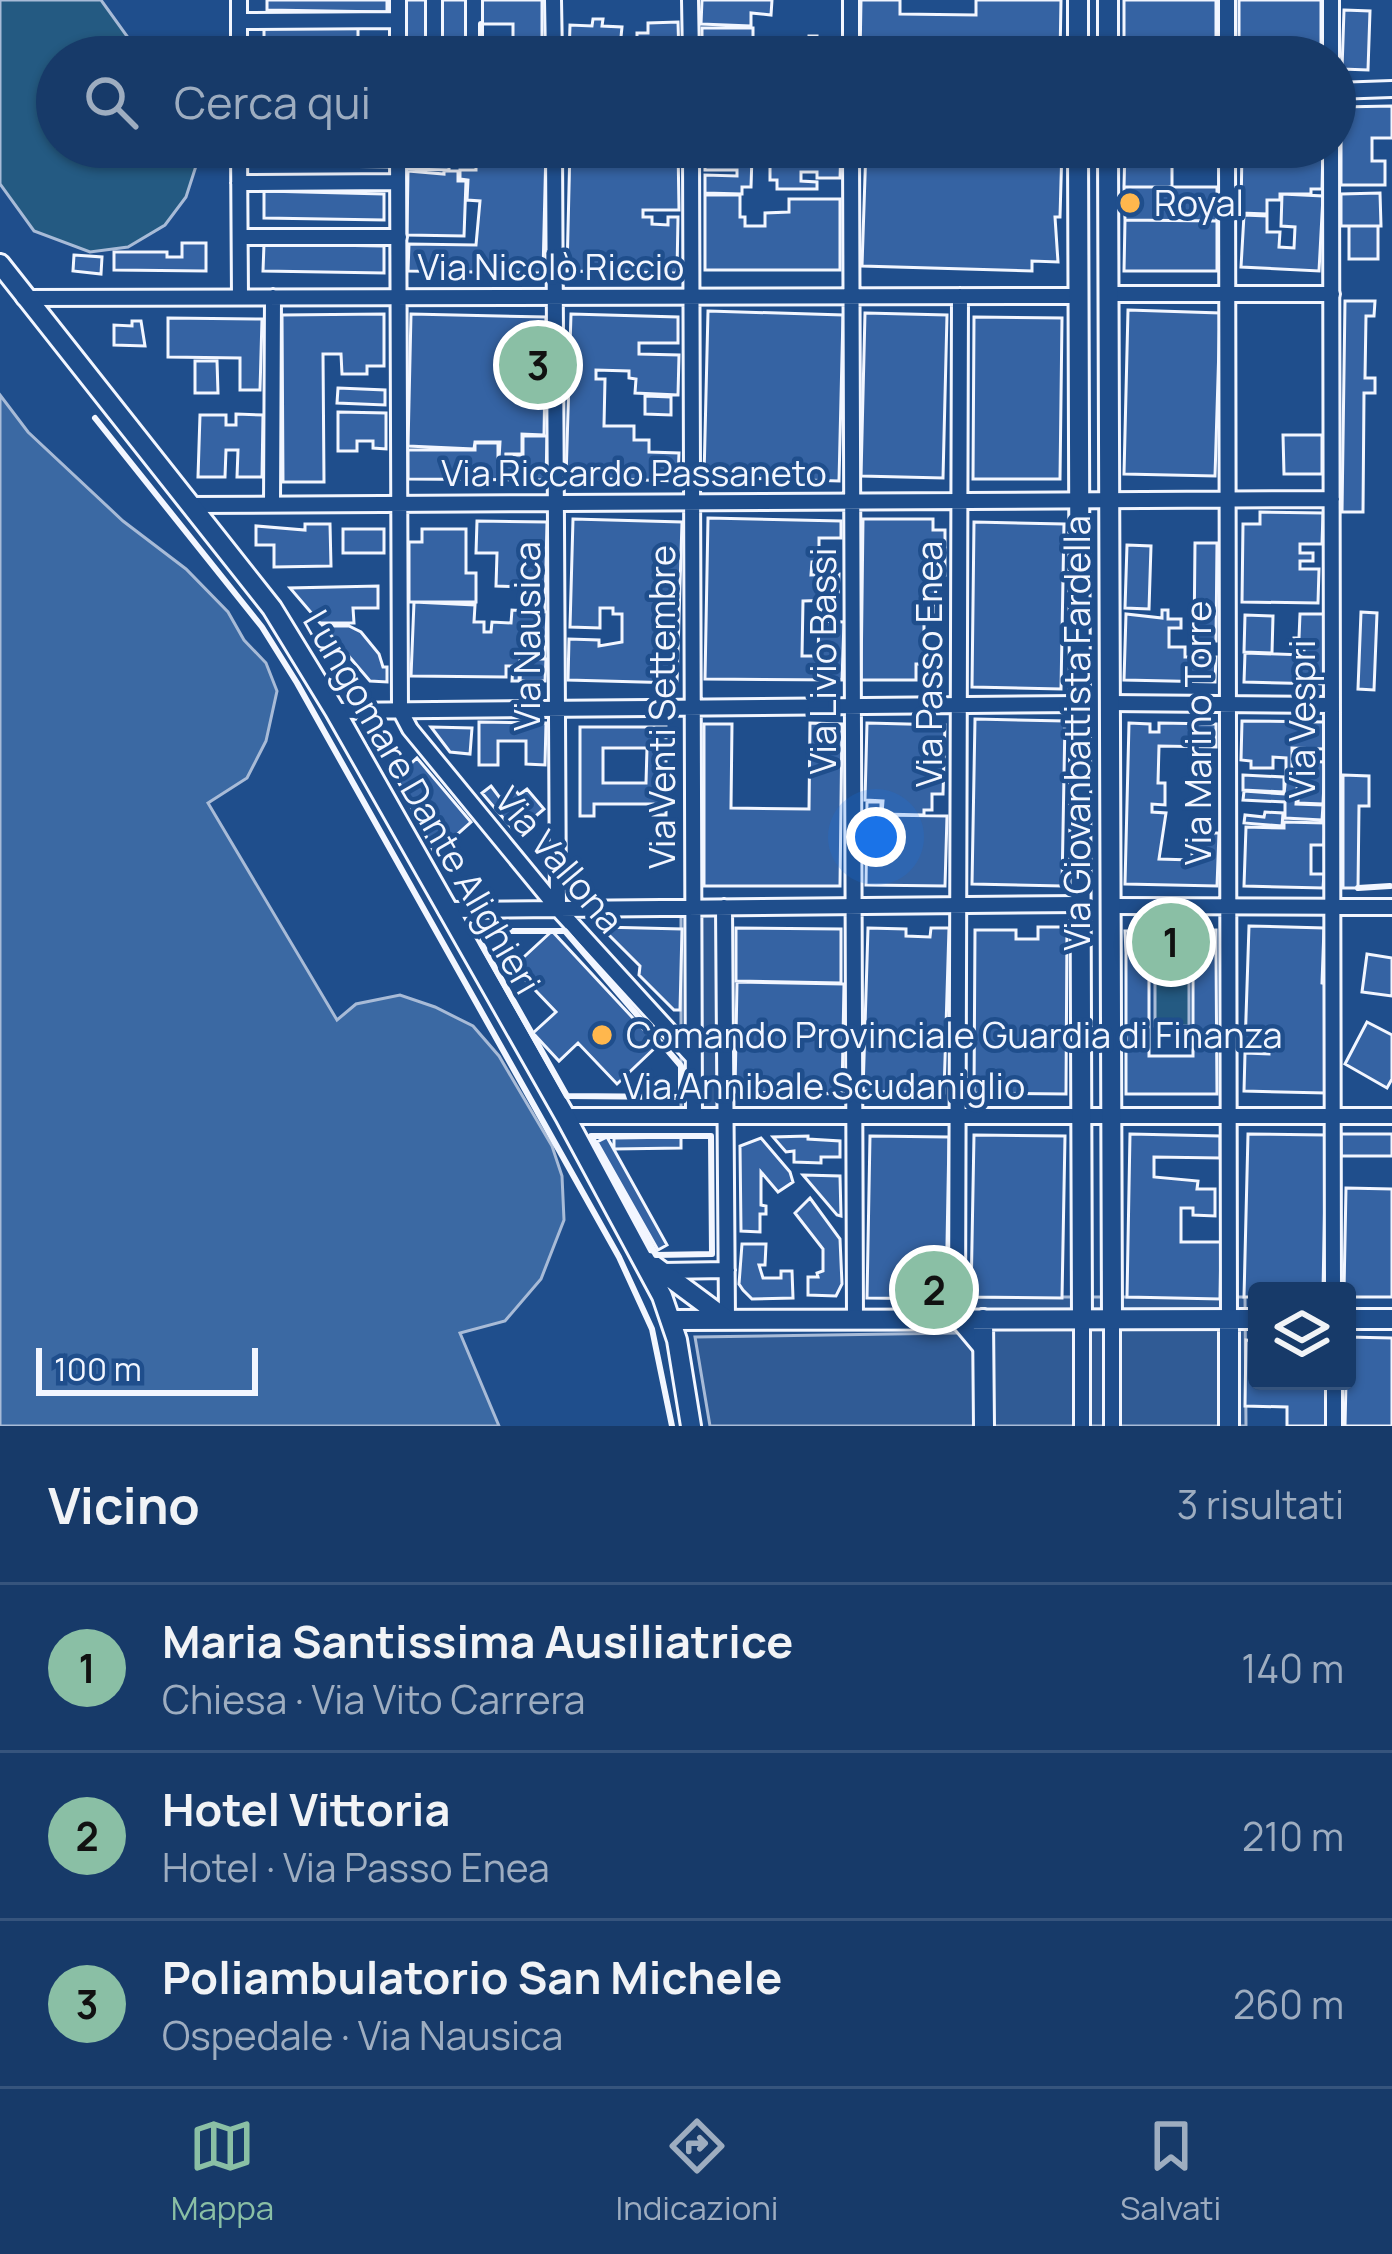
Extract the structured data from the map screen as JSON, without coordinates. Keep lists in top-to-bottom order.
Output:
{
  "streets": {
    "main road": ["Via Giovanbattista Fardella", "Lungomare Dante Alighieri"],
    "street": [
      "Via Nicolò Riccio",
      "Via Riccardo Passaneto",
      "Via Nausica",
      "Via Livio Bassi",
      "Via Passo Enea",
      "Via Venti Settembre",
      "Via Vespri",
      "Via Marino Torre",
      "Via Vallona",
      "Via Annibale Scudaniglio"
    ]
  },
  "crossings": [
    ["Via Nicolò Riccio", "Via Nausica"],
    ["Via Nicolò Riccio", "Via Livio Bassi"],
    ["Via Nicolò Riccio", "Via Passo Enea"],
    ["Via Nicolò Riccio", "Via Venti Settembre"],
    ["Via Nicolò Riccio", "Via Giovanbattista Fardella"],
    ["Via Nicolò Riccio", "Lungomare Dante Alighieri"],
    ["Via Riccardo Passaneto", "Via Nausica"],
    ["Via Riccardo Passaneto", "Via Livio Bassi"],
    ["Via Riccardo Passaneto", "Via Passo Enea"],
    ["Via Riccardo Passaneto", "Via Venti Settembre"],
    ["Via Riccardo Passaneto", "Via Vespri"],
    ["Via Riccardo Passaneto", "Via Giovanbattista Fardella"],
    ["Via Riccardo Passaneto", "Via Marino Torre"],
    ["Via Riccardo Passaneto", "Lungomare Dante Alighieri"],
    ["Via Nausica", "Via Vallona"],
    ["Via Livio Bassi", "Via Annibale Scudaniglio"],
    ["Via Passo Enea", "Via Annibale Scudaniglio"],
    ["Via Venti Settembre", "Via Vallona"],
    ["Via Venti Settembre", "Via Annibale Scudaniglio"],
    ["Via Vespri", "Via Annibale Scudaniglio"],
    ["Via Giovanbattista Fardella", "Via Annibale Scudaniglio"],
    ["Via Marino Torre", "Via Annibale Scudaniglio"],
    ["Lungomare Dante Alighieri", "Via Annibale Scudaniglio"]
  ],
  "places": ["Royal", "Comando Provinciale Guardia di Finanza"],
  "scale_bar": "100 m",
  "page": {
    "search": "Cerca qui",
    "pins": ["3", "1", "2"],
    "scale": "100 m",
    "heading": ["Vicino", "3 risultati"],
    "list": [
      {
        "mark": "1",
        "name": "Maria Santissima Ausiliatrice",
        "note": "Chiesa · Via Vito Carrera",
        "value": "140 m"
      },
      {
        "mark": "2",
        "name": "Hotel Vittoria",
        "note": "Hotel · Via Passo Enea",
        "value": "210 m"
      },
      {
        "mark": "3",
        "name": "Poliambulatorio San Michele",
        "note": "Ospedale · Via Nausica",
        "value": "260 m"
      }
    ],
    "nav": ["Mappa", "Indicazioni", "Salvati"]
  }
}
